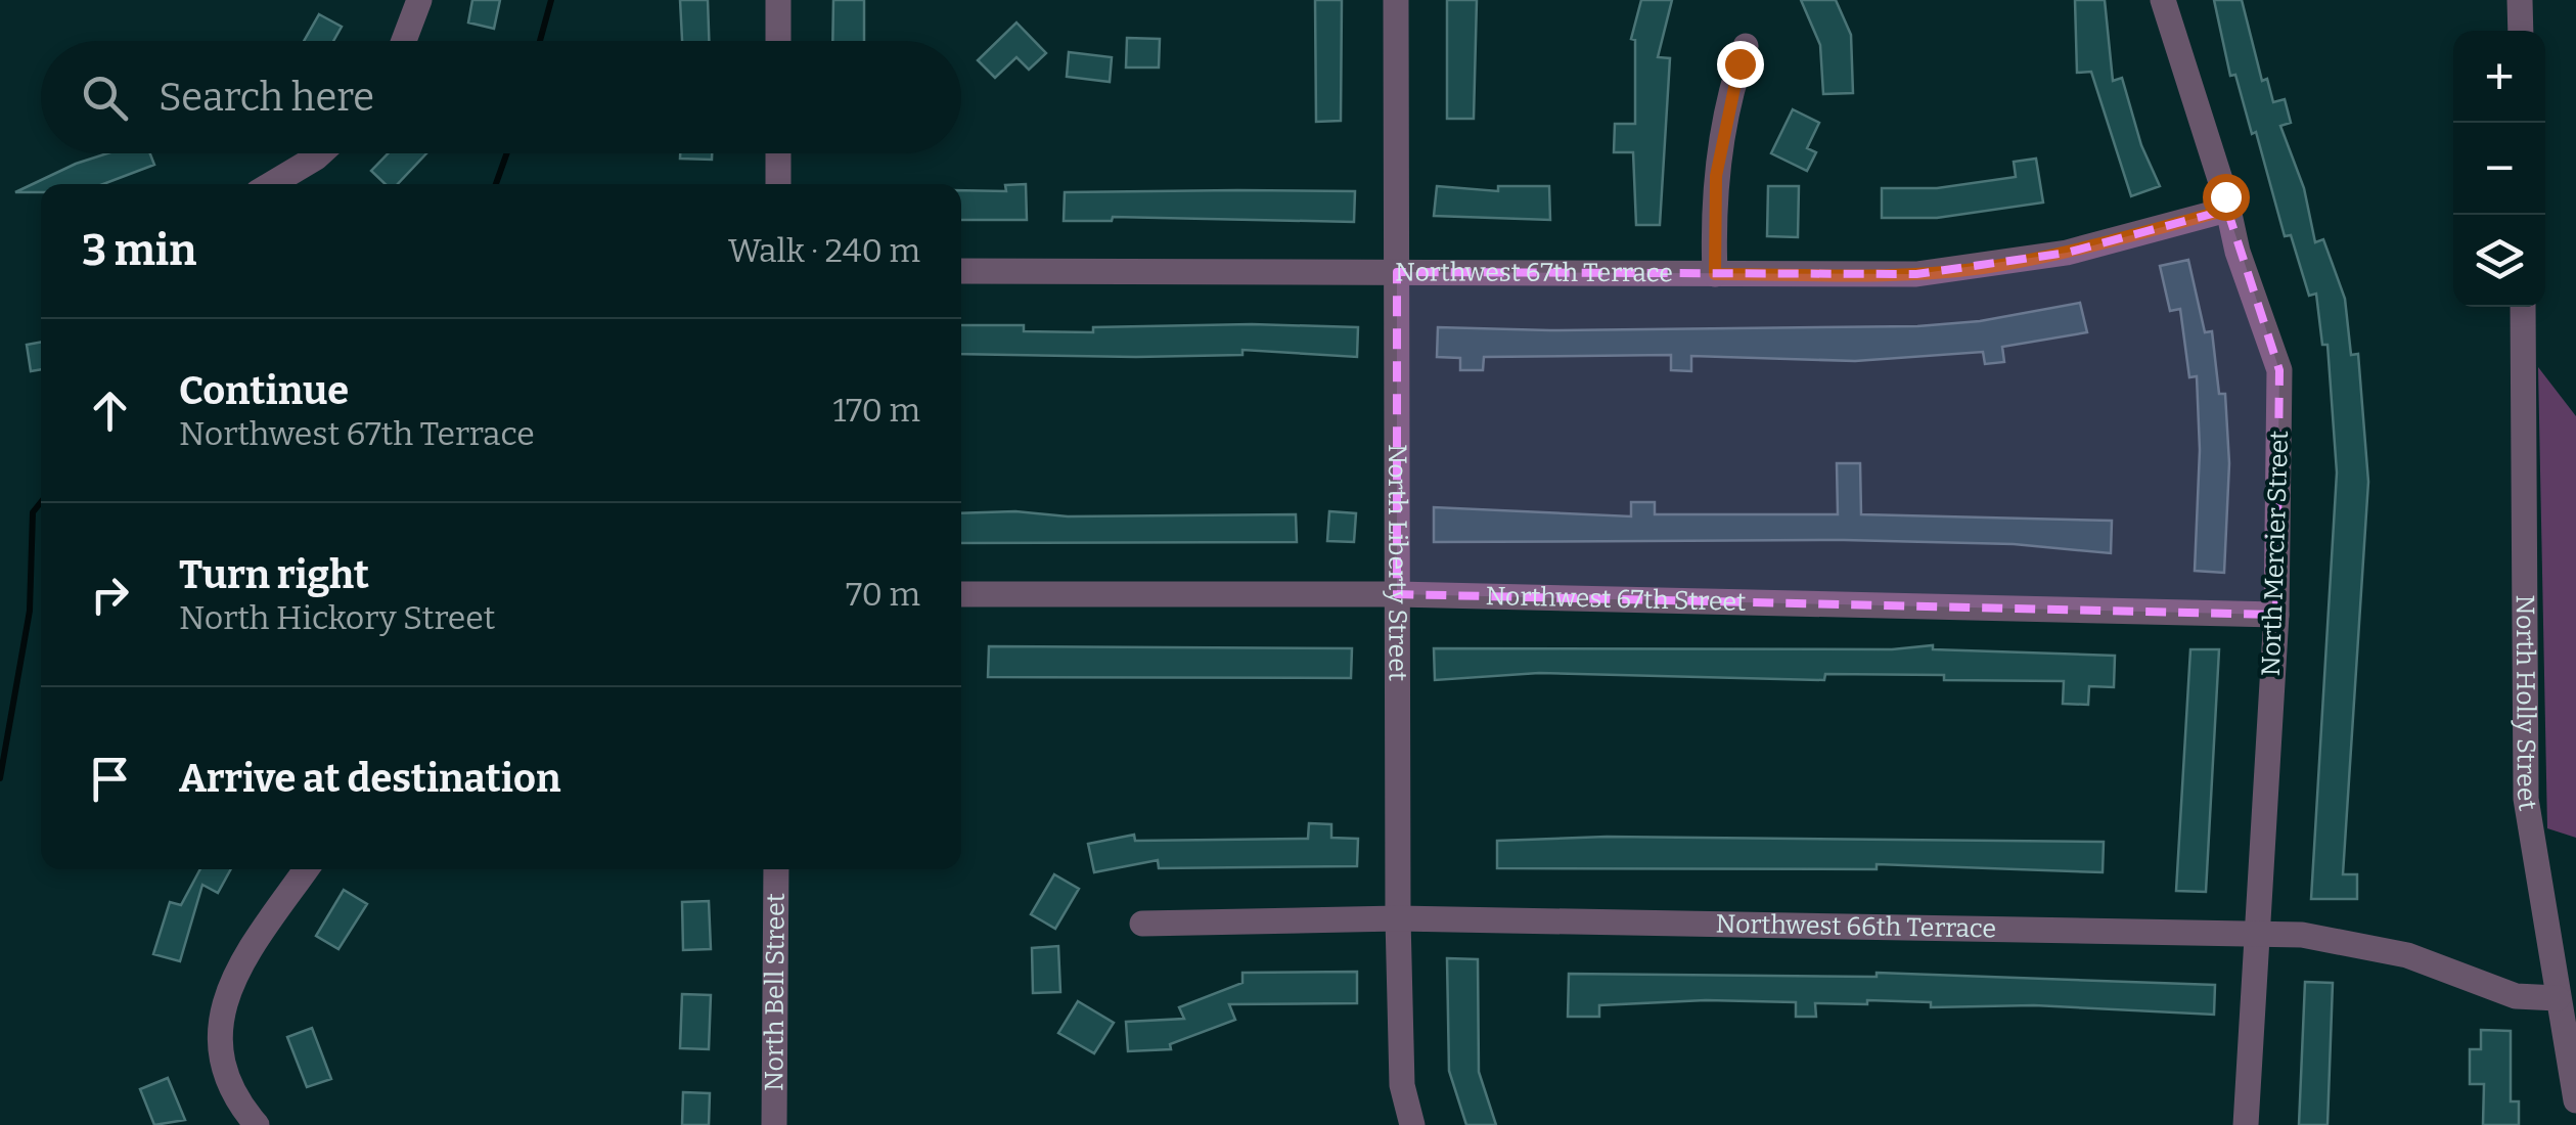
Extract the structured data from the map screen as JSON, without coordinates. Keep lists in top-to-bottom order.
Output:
{
  "streets": {
    "street": [
      "Northwest 67th Terrace",
      "North Mercier Street",
      "North Liberty Street",
      "Northwest 67th Street",
      "North Holly Street",
      "Northwest 66th Terrace",
      "North Bell Street"
    ]
  },
  "crossings": [
    ["Northwest 67th Terrace", "North Mercier Street"],
    ["Northwest 67th Terrace", "North Liberty Street"],
    ["North Mercier Street", "Northwest 67th Street"],
    ["North Mercier Street", "Northwest 66th Terrace"],
    ["North Liberty Street", "Northwest 67th Street"],
    ["North Liberty Street", "Northwest 66th Terrace"],
    ["North Holly Street", "Northwest 66th Terrace"]
  ],
  "page": {
    "map_buttons": ["+", "−"],
    "search": "Search here",
    "heading": ["3 min", "Walk · 240 m"],
    "list": [
      ["Continue", "Northwest 67th Terrace", "170 m"],
      ["Turn right", "North Hickory Street", "70 m"],
      "Arrive at destination"
    ]
  }
}
